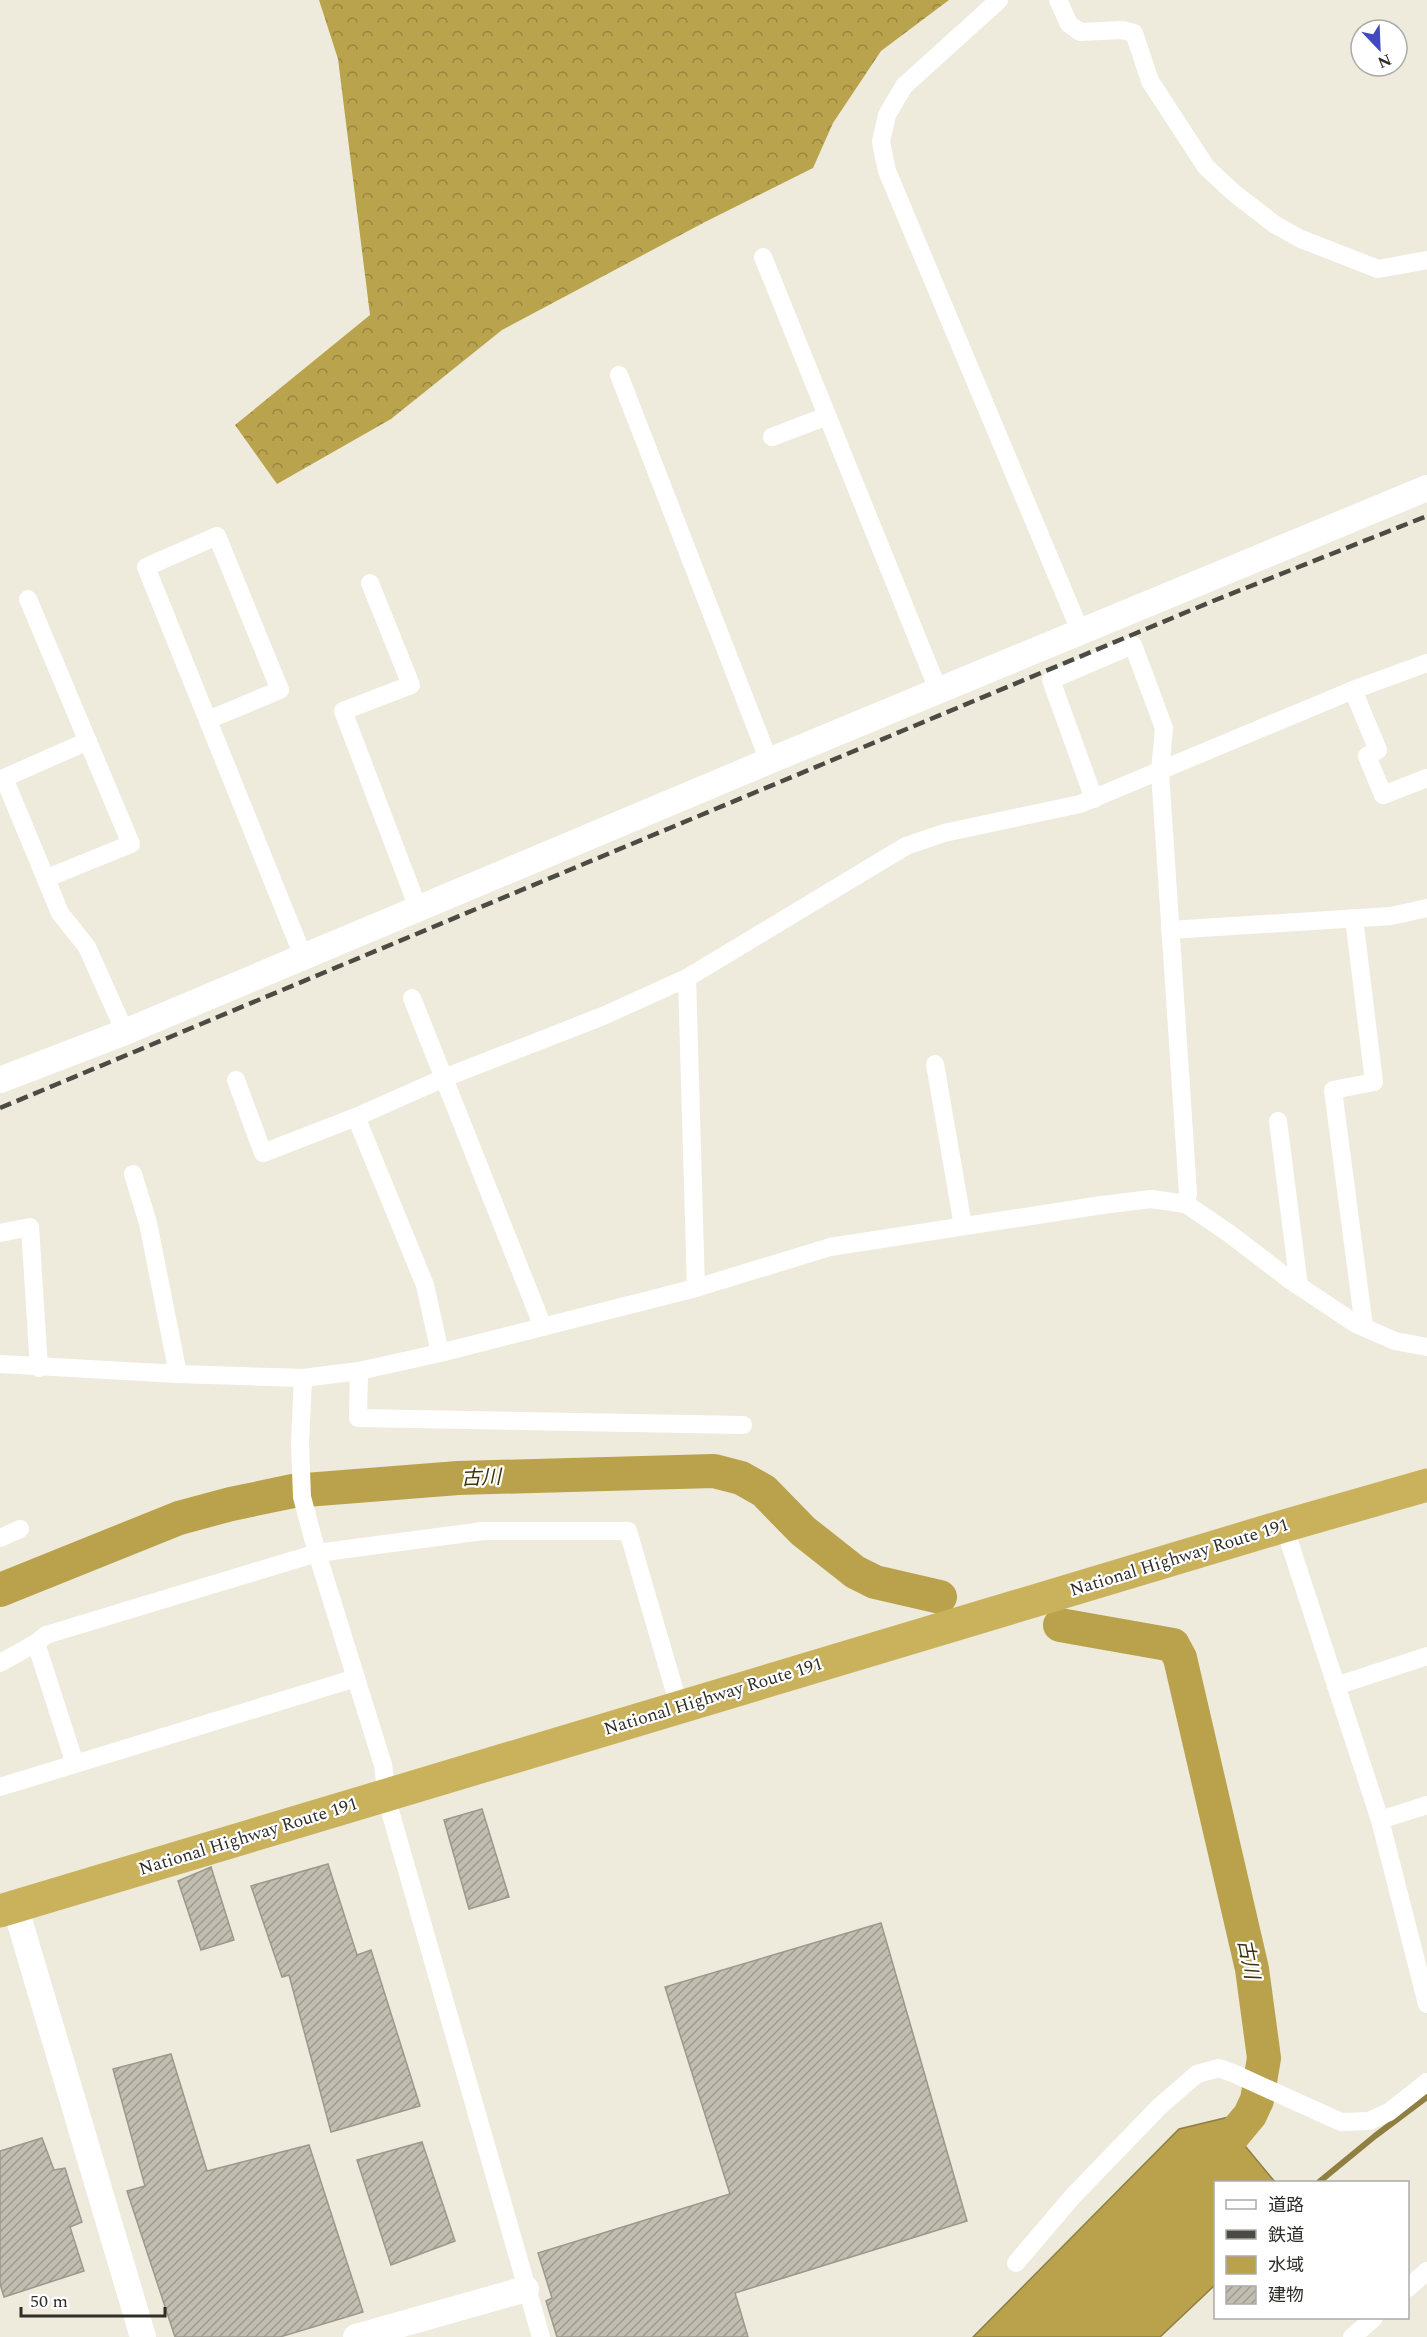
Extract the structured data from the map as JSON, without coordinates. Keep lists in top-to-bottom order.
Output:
{
  "streets": {
    "highway": ["National Highway Route 191"]
  },
  "water": ["古川"],
  "legend": [
    "道路",
    "鉄道",
    "水域",
    "建物"
  ],
  "scale_bar": "50 m",
  "north": "bottom right"
}
